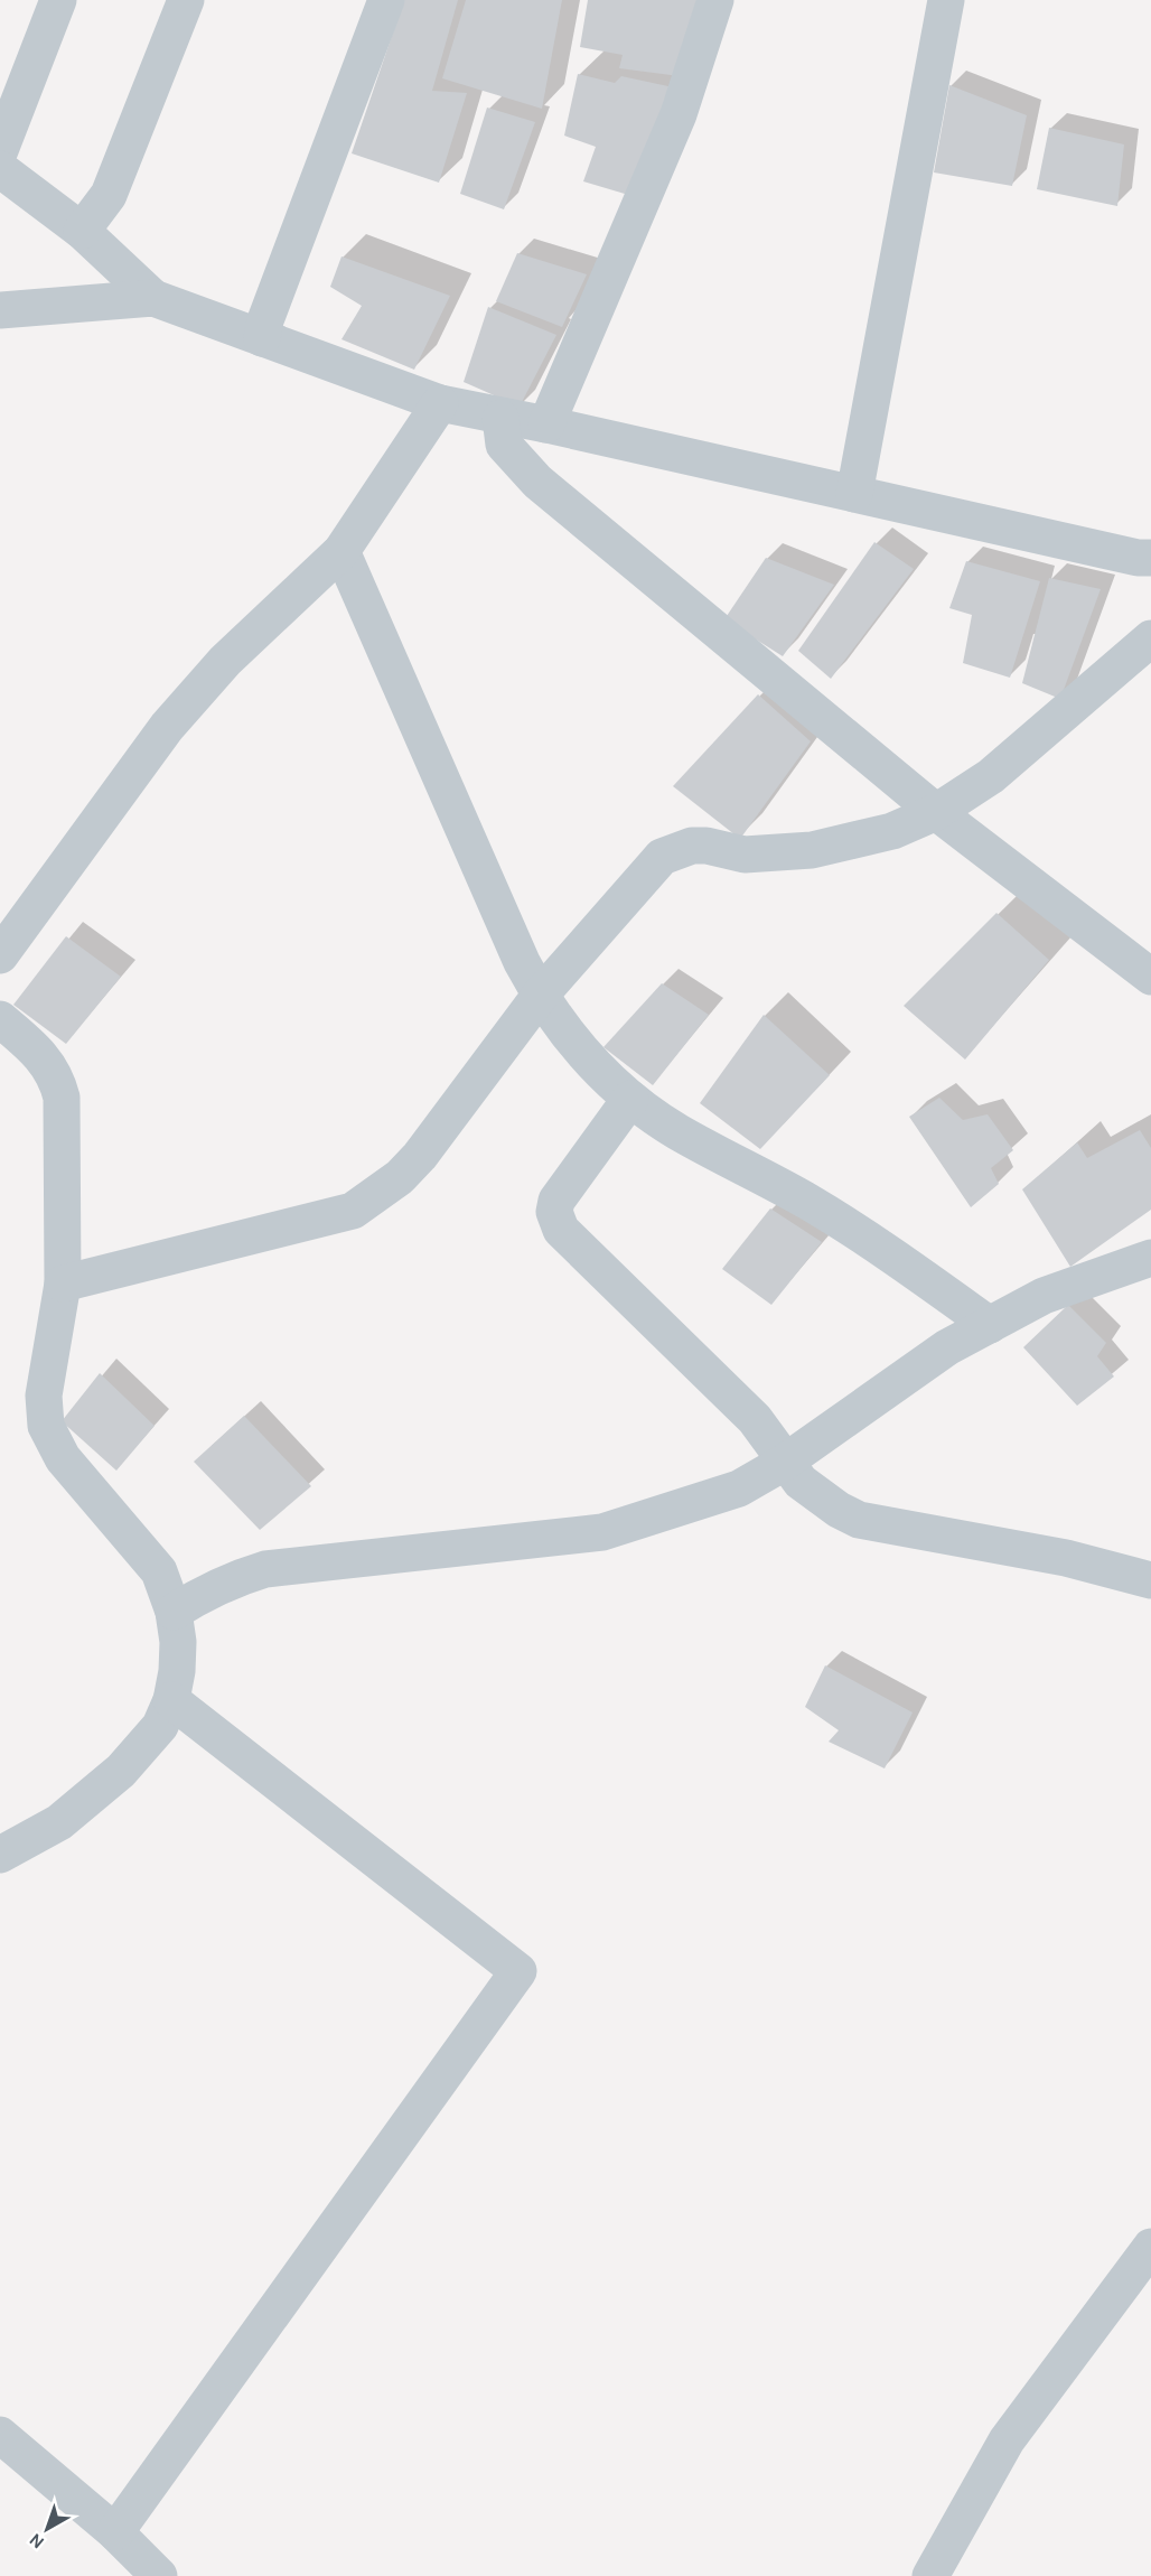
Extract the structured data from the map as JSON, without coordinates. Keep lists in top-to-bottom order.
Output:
{
  "north": "bottom left"
}
